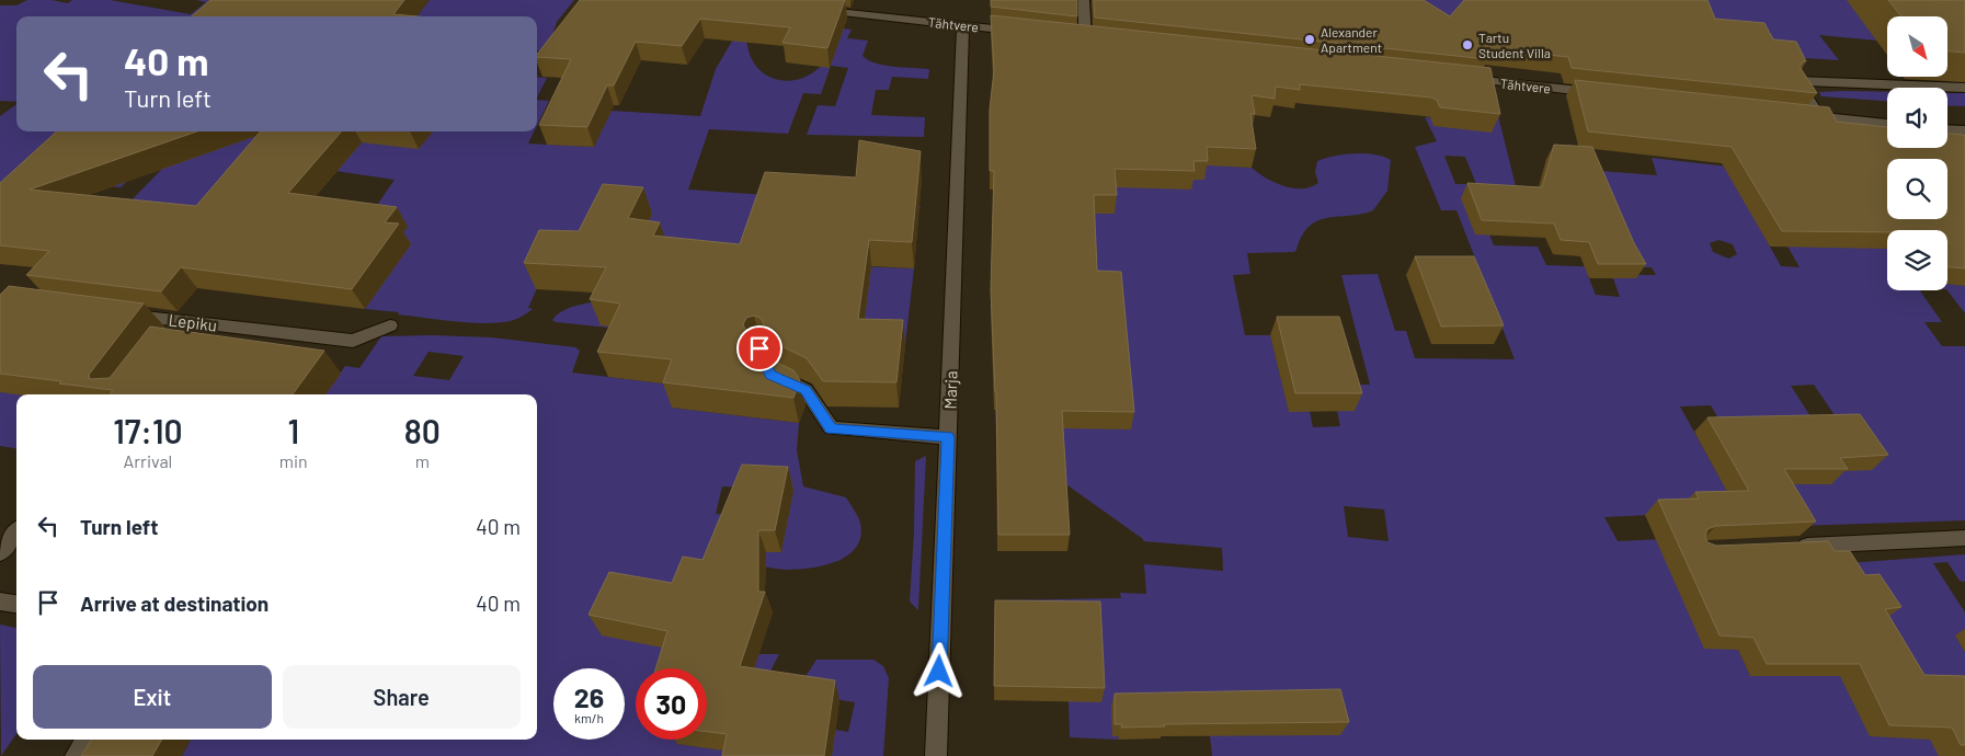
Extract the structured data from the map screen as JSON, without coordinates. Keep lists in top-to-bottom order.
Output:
{
  "streets": {
    "street": ["Tähtvere", "Lepiku", "Marja"]
  },
  "crossings": [
    ["Tähtvere", "Marja"]
  ],
  "places": ["Alexander Apartment", "Tartu Student Villa"],
  "north": "bottom right",
  "page": {
    "turn": ["40 m", "Turn left"],
    "eta": [
      "17:10",
      "Arrival",
      "1",
      "min",
      "80",
      "m"
    ],
    "list": [
      {
        "name": "Turn left",
        "value": "40 m"
      },
      {
        "name": "Arrive at destination",
        "value": "40 m"
      }
    ],
    "buttons": ["Exit", "Share"],
    "speed": "26 km/h",
    "limit": "30"
  }
}
